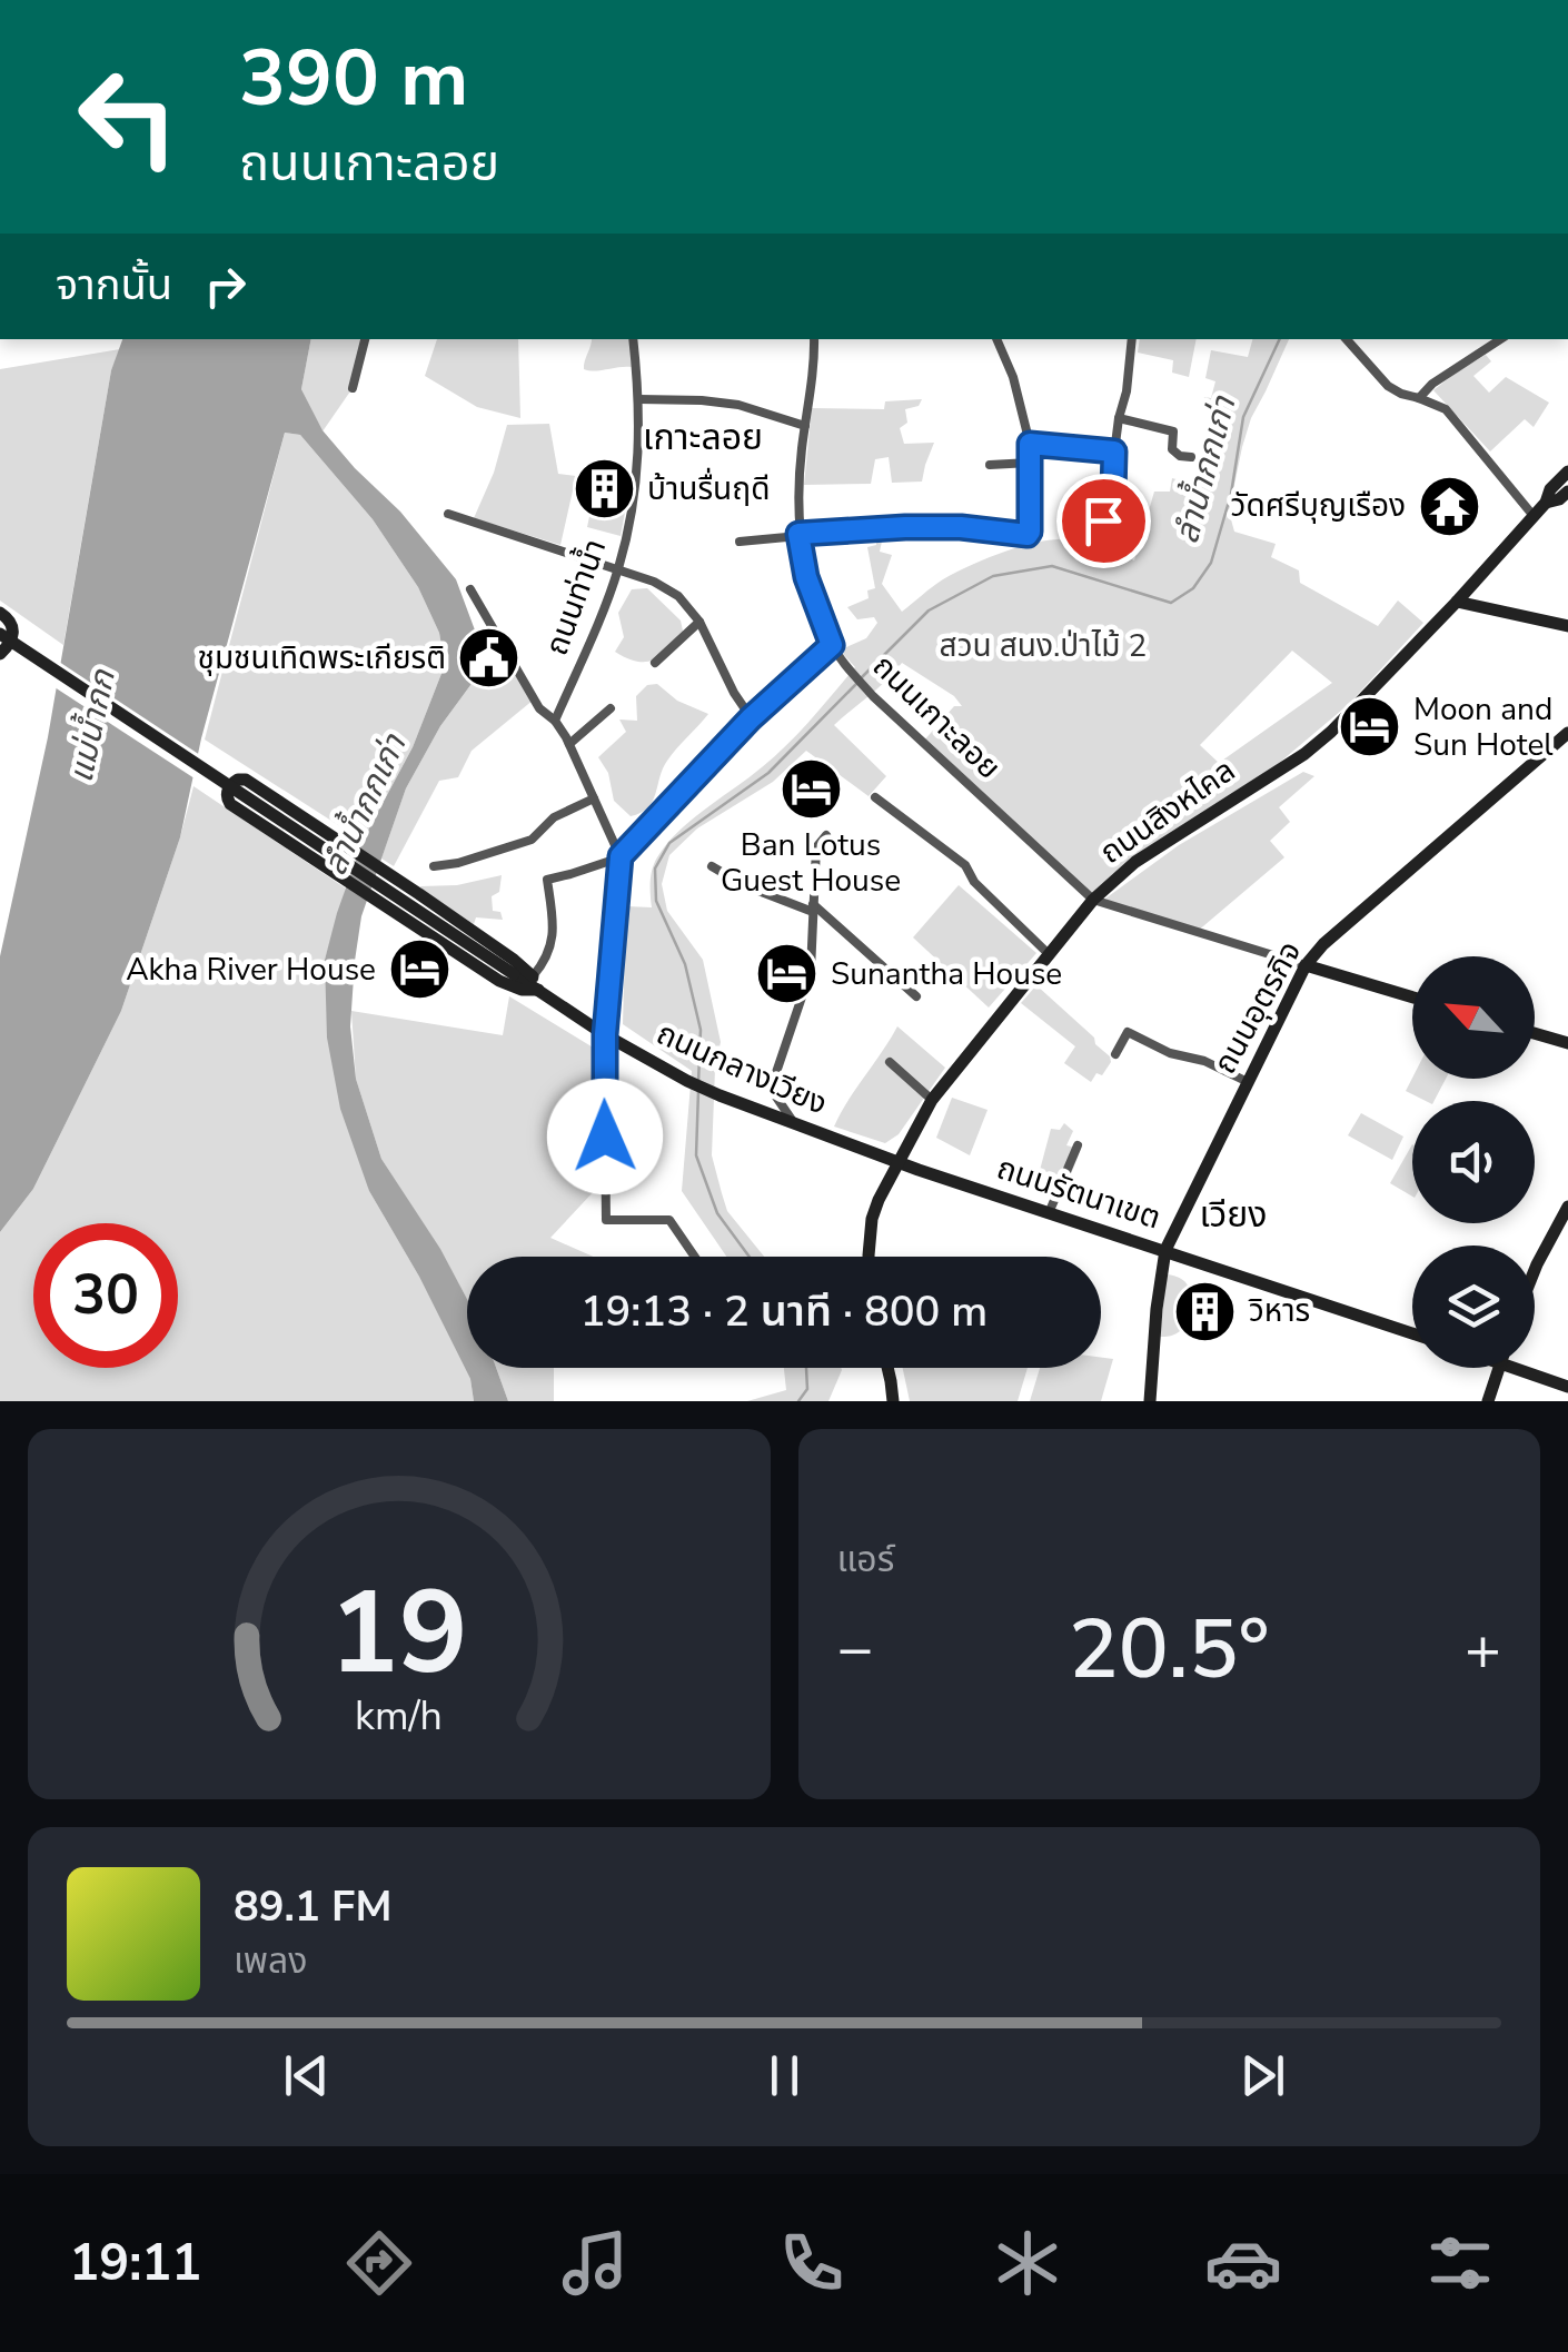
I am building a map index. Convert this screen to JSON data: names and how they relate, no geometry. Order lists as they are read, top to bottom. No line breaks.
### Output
{"streets":{"main road":["ถนนสิงหไคล","ถนนอุตรกิจ","ถนนกลางเวียง","ถนนรัตนาเขต"],"street":["ถนนท่าน้ำ","ถนนเกาะลอย"]},"crossings":[["ถนนเกาะลอย","ถนนสิงหไคล"],["ถนนสิงหไคล","ถนนกลางเวียง"],["ถนนสิงหไคล","ถนนรัตนาเขต"],["ถนนอุตรกิจ","ถนนรัตนาเขต"],["ถนนกลางเวียง","ถนนรัตนาเขต"]],"districts":["เกาะลอย","เวียง"],"water":["ลำน้ำกกเก่า","แม่น้ำกก"],"parks":["สวน สนง.ป่าไม้ 2"],"places":{"building":["บ้านรื่นฤดี","วิหาร"],"temple":["วัดศรีบุญเรือง"],"public building":["ชุมชนเทิดพระเกียรติ"],"hotel":["Moon and Sun Hotel","Ban Lotus Guest House","Akha River House","Sunantha House"]},"north":"top left","page":{"turn":["390 m","ถนนเกาะลอย"],"then":"จากนั้น","limit":"30","trip":"19:13 · 2 นาที · 800 m","tile":"แอร์","heat":["−","20.5°","+"],"song":["89.1 FM","เพลง"],"tabs":"19:11","gauge":["19","km/h"]}}
